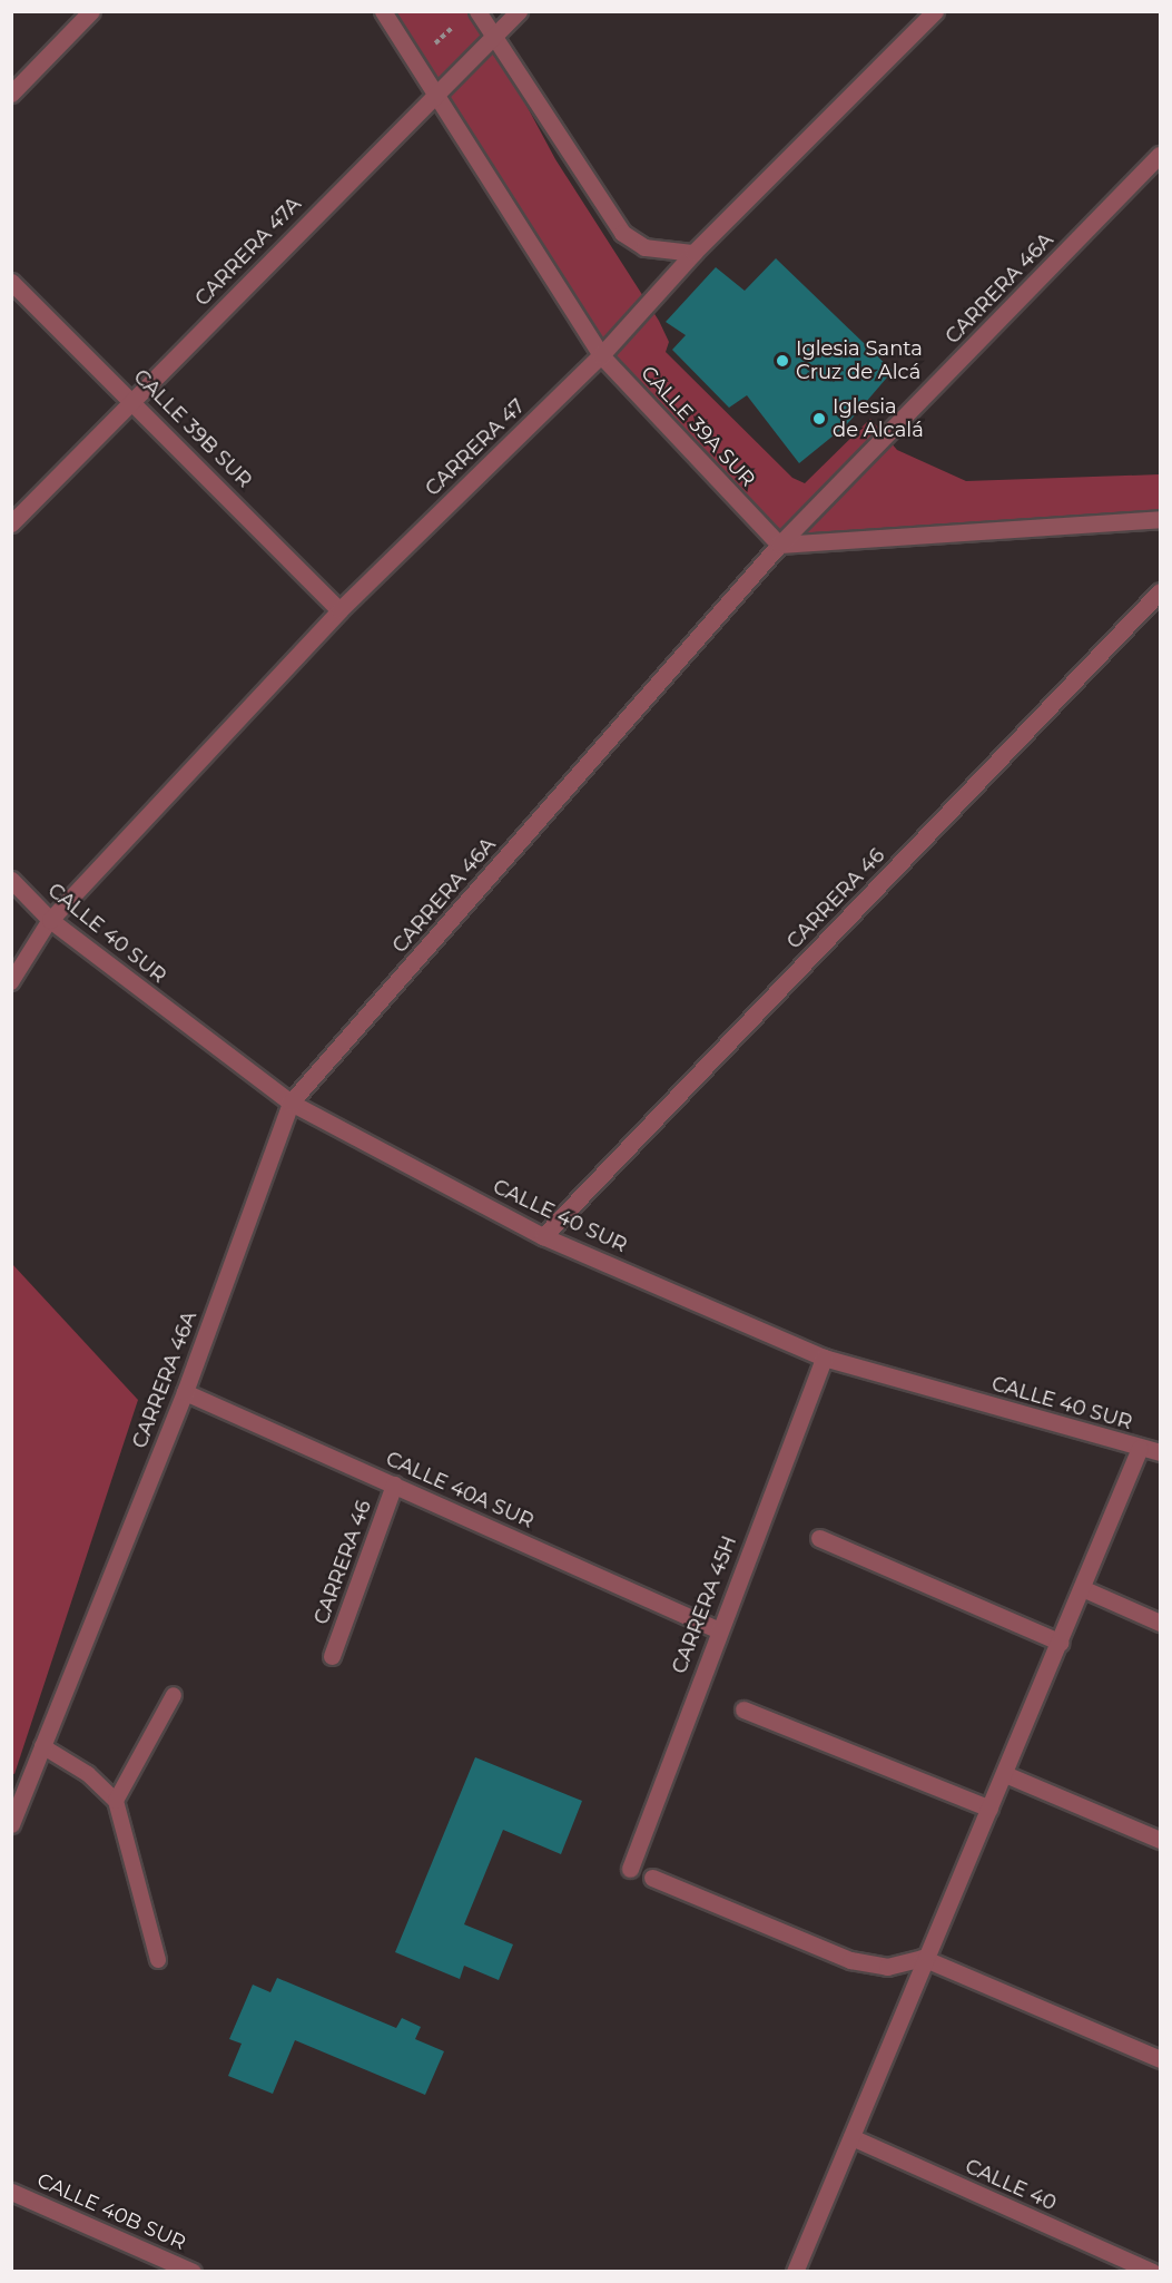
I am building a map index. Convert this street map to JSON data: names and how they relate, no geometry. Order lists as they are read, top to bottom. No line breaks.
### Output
{"streets":{"street":["CARRERA 47A","CARRERA 46A","CALLE 39A SUR","CALLE 39B SUR","CARRERA 47","CARRERA 46","CALLE 40 SUR","CALLE 40A SUR","CARRERA 45H","CALLE 40","CALLE 40B SUR"]},"crossings":[["CARRERA 47A","CALLE 39A SUR"],["CARRERA 47A","CALLE 39B SUR"],["CARRERA 46A","CALLE 39A SUR"],["CARRERA 46A","CALLE 40 SUR"],["CARRERA 46A","CALLE 40A SUR"],["CALLE 39A SUR","CARRERA 47"],["CALLE 39B SUR","CARRERA 47"],["CARRERA 47","CALLE 40 SUR"],["CARRERA 46","CALLE 40 SUR"],["CARRERA 46","CALLE 40A SUR"],["CALLE 40 SUR","CARRERA 45H"],["CALLE 40A SUR","CARRERA 45H"]],"places":["Iglesia Santa Cruz de Alcá","Iglesia de Alcalá"]}
